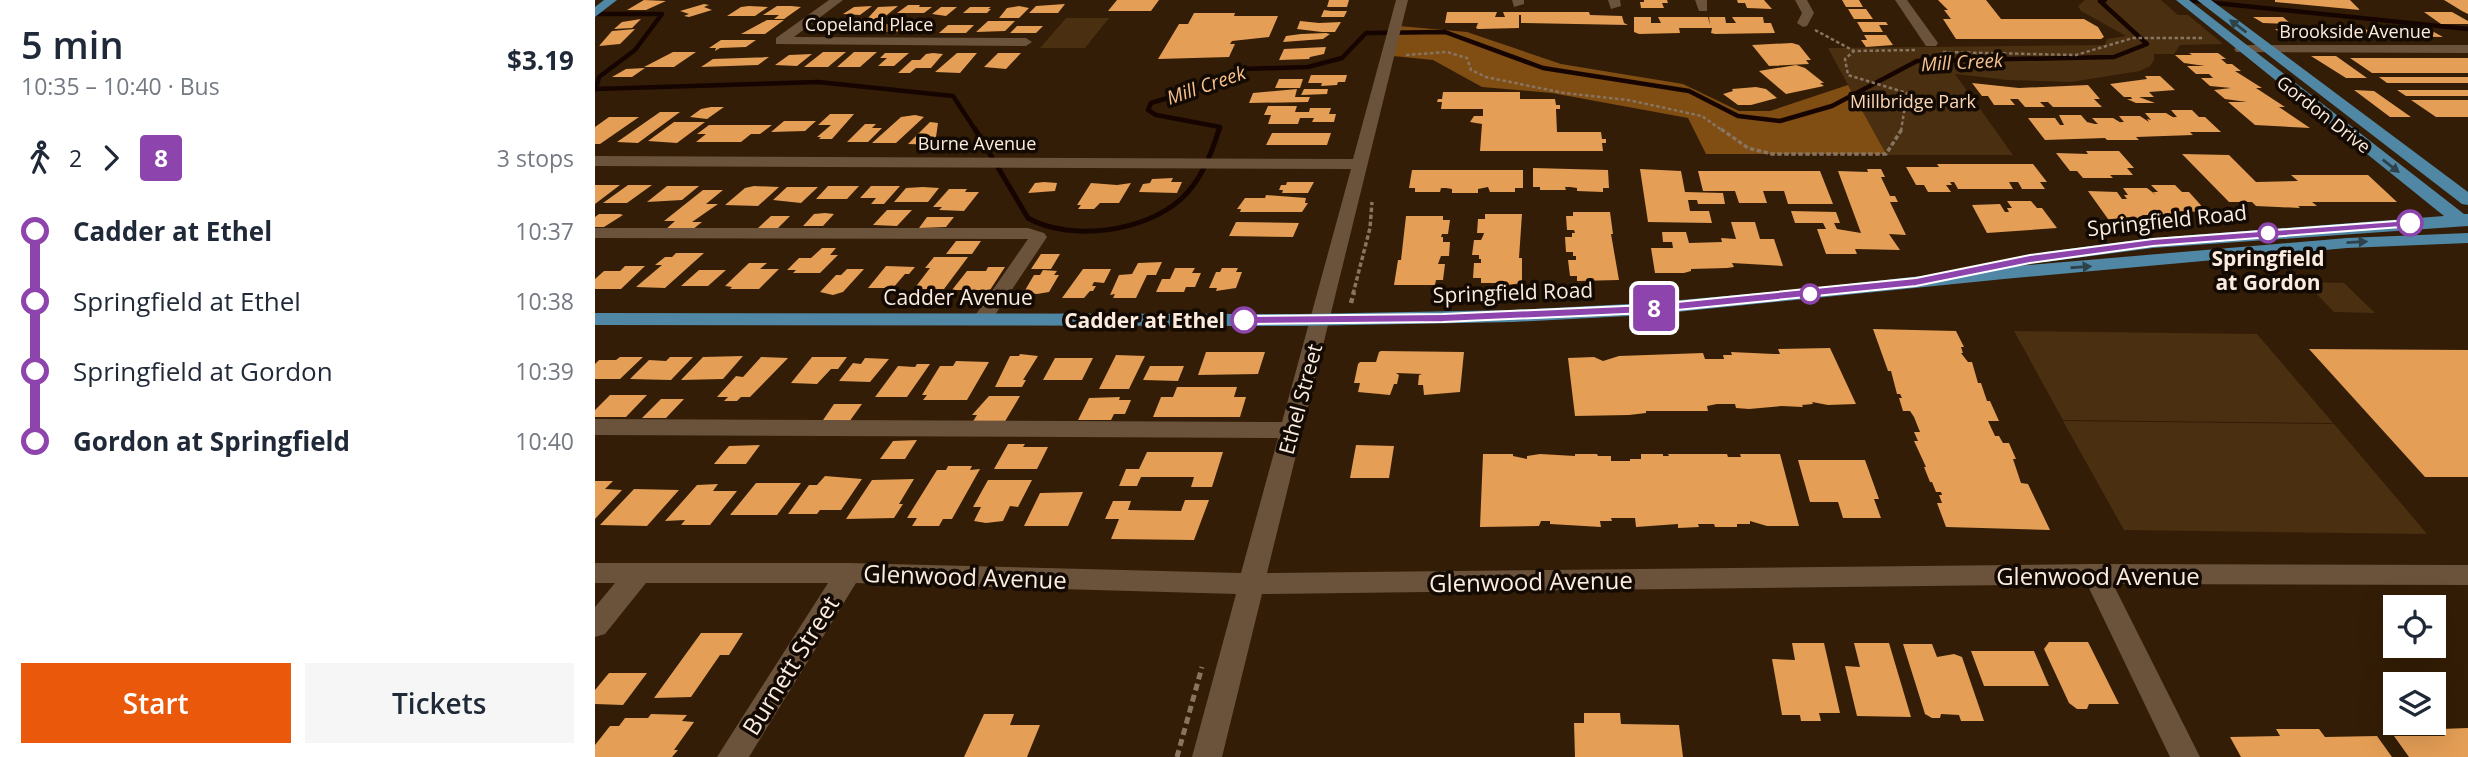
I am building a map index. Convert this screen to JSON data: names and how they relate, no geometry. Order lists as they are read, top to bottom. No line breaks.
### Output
{"streets":{"main road":["Gordon Drive","Springfield Road","Cadder Avenue"],"street":["Copeland Place","Brookside Avenue","Burne Avenue","Ethel Street","Glenwood Avenue","Burnett Street"]},"crossings":[["Brookside Avenue","Gordon Drive"],["Gordon Drive","Springfield Road"],["Burne Avenue","Ethel Street"],["Springfield Road","Cadder Avenue"],["Springfield Road","Ethel Street"],["Cadder Avenue","Ethel Street"],["Ethel Street","Glenwood Avenue"],["Glenwood Avenue","Burnett Street"]],"water":["Mill Creek"],"parks":["Millbridge Park"],"places":["Springfield at Gordon","Cadder at Ethel"],"lines":["bus line 8"],"page":{"heading":["5 min","10:35 – 10:40 · Bus","$3.19"],"on_map":"8","legs":["2","8","3 stops"],"list":[{"name":"Cadder at Ethel","value":"10:37"},{"name":"Springfield at Ethel","value":"10:38"},{"name":"Springfield at Gordon","value":"10:39"},{"name":"Gordon at Springfield","value":"10:40"}],"buttons":["Start","Tickets"]}}
